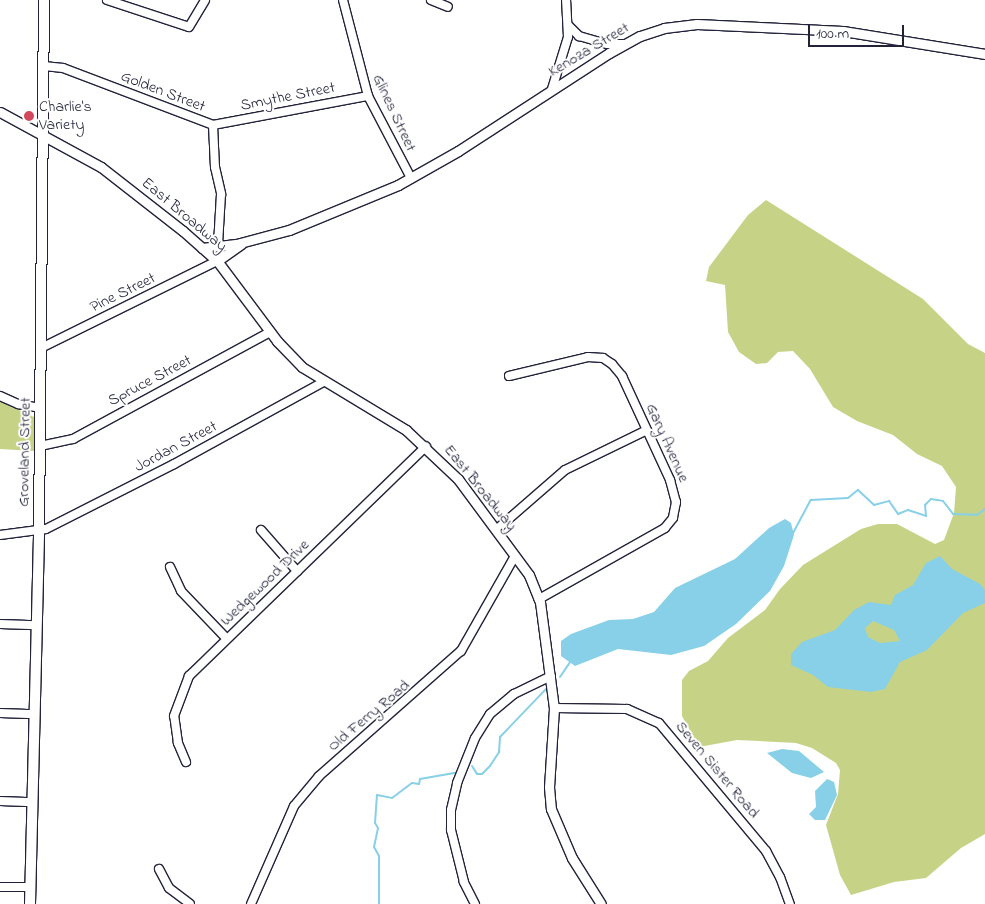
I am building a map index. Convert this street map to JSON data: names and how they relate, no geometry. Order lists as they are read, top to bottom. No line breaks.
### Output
{"streets":{"main road":["Groveland Street"],"street":["Kenoza Street","Golden Street","Smythe Street","Glines Street","East Broadway","Pine Street","Spruce Street","Gary Avenue","Jordan Street","Wedgewood Drive","Old Ferry Road","Seven Sister Road"]},"crossings":[["Kenoza Street","Golden Street"],["Kenoza Street","Glines Street"],["Kenoza Street","East Broadway"],["Kenoza Street","Pine Street"],["Golden Street","Smythe Street"],["Golden Street","Groveland Street"],["Smythe Street","Glines Street"],["East Broadway","Pine Street"],["East Broadway","Spruce Street"],["East Broadway","Gary Avenue"],["East Broadway","Jordan Street"],["East Broadway","Groveland Street"],["East Broadway","Wedgewood Drive"],["East Broadway","Old Ferry Road"],["East Broadway","Seven Sister Road"],["Pine Street","Groveland Street"],["Spruce Street","Groveland Street"],["Jordan Street","Groveland Street"]],"places":["Charlie's Variety"],"scale_bar":"100 m"}
